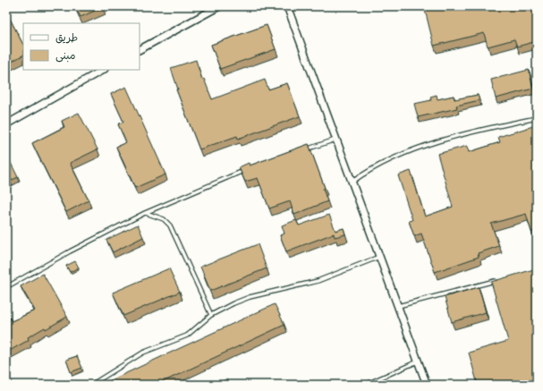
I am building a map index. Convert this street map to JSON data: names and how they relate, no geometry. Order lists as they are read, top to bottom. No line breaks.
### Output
{"legend":["طريق","مبنى"]}
